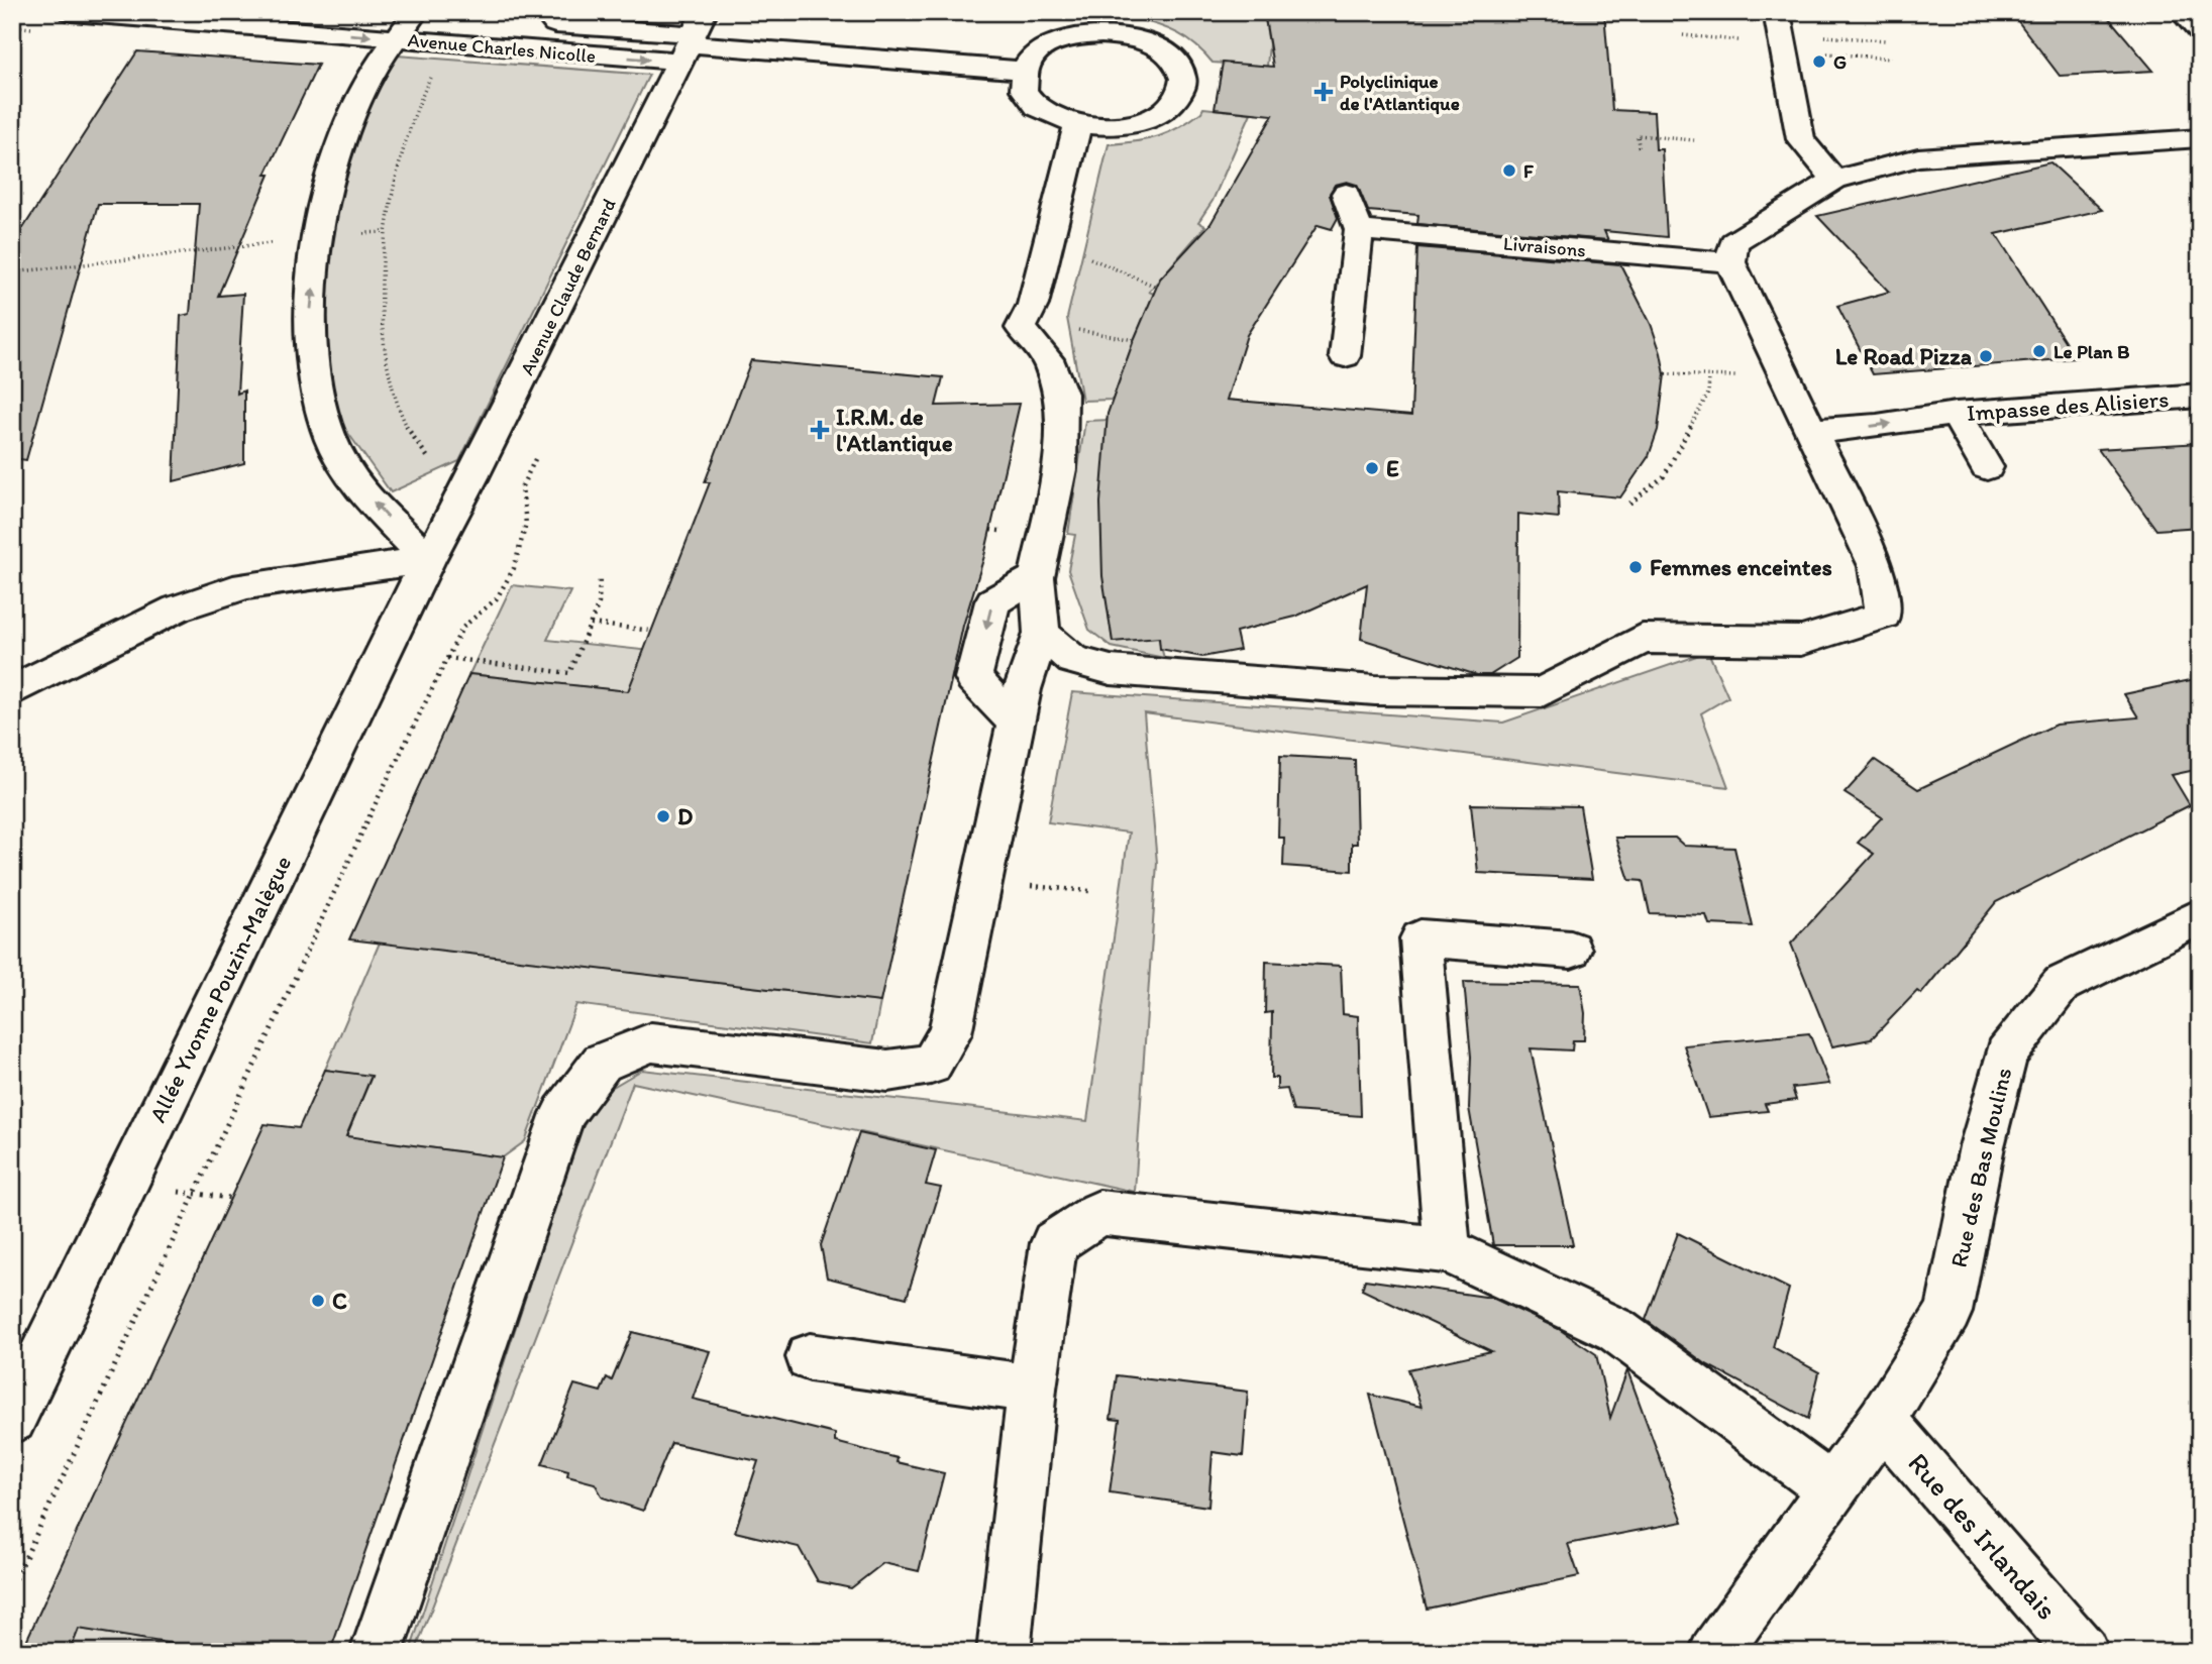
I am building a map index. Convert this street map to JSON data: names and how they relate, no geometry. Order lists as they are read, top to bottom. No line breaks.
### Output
{"streets":{"street":["Avenue Charles Nicolle","Livraisons","Avenue Claude Bernard","Impasse des Alisiers","Allée Yvonne Pouzin-Malègue","Rue des Bas Moulins","Rue des Irlandais"]},"crossings":[["Avenue Charles Nicolle","Avenue Claude Bernard"],["Avenue Claude Bernard","Allée Yvonne Pouzin-Malègue"],["Rue des Bas Moulins","Rue des Irlandais"]],"one_way":["Avenue Charles Nicolle"],"places":{"other":["G","F","Le Plan B","Le Road Pizza","E","Femmes enceintes","D","C"],"health":["Polyclinique de l'Atlantique","I.R.M. de l'Atlantique"]}}
